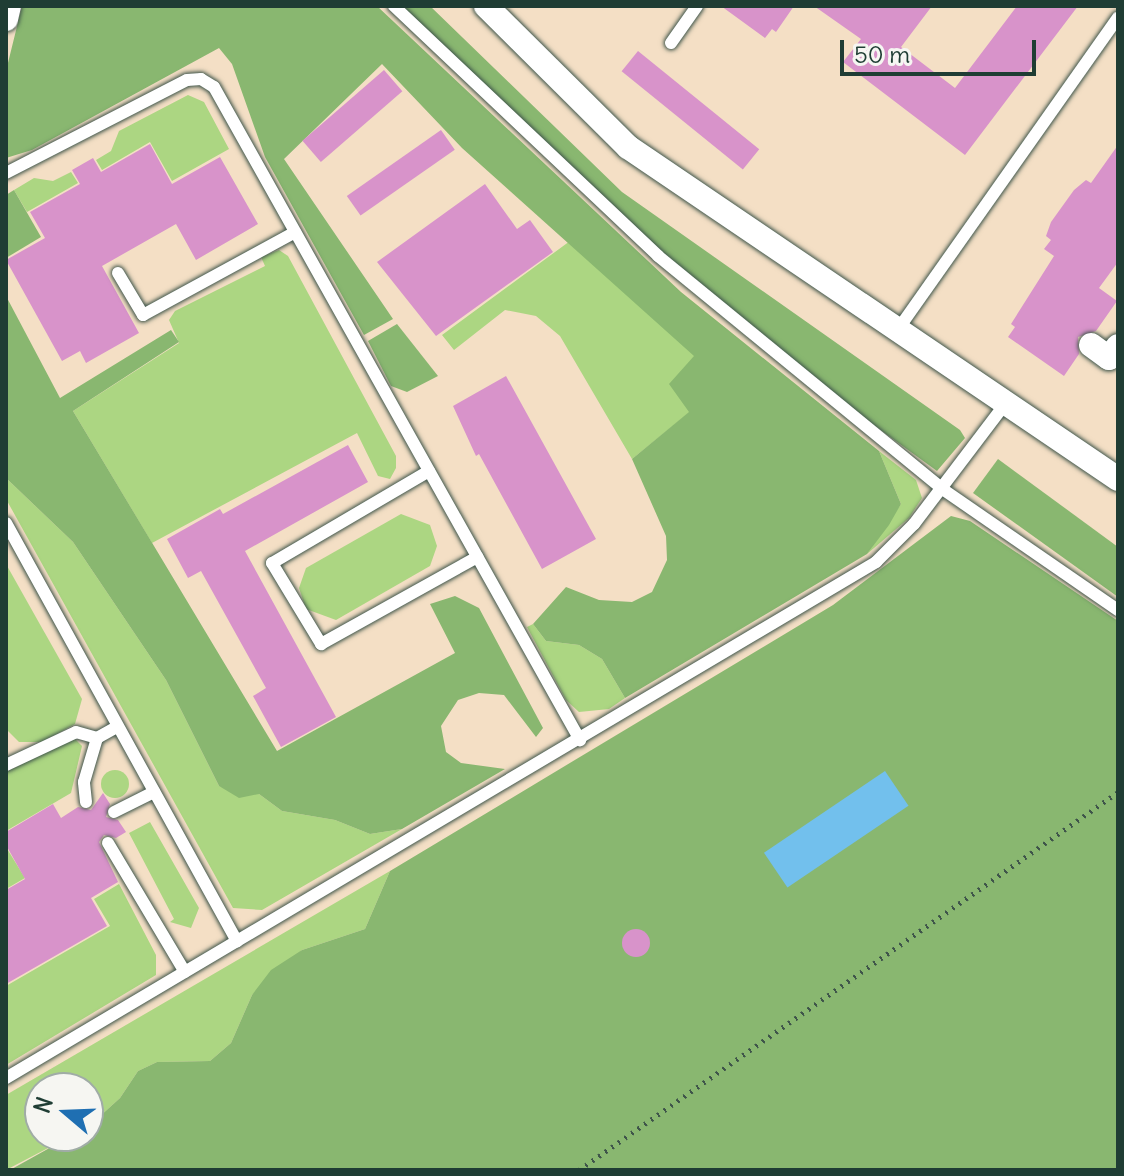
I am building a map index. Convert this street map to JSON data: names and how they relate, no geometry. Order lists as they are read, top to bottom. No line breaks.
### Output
{"scale_bar":"50 m","north":"left"}
